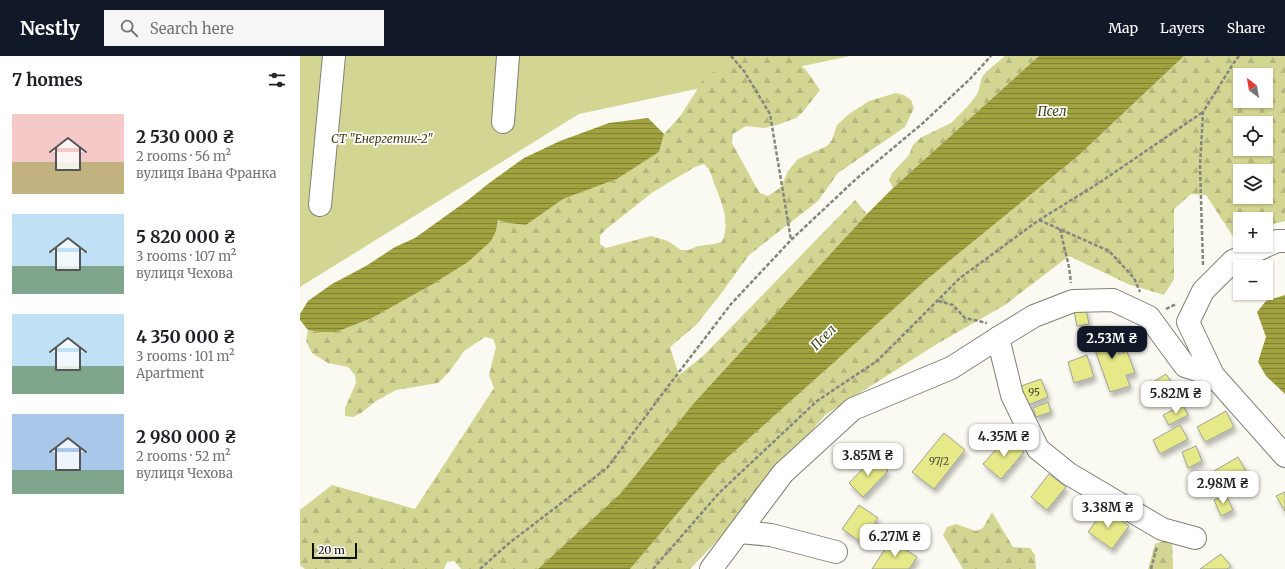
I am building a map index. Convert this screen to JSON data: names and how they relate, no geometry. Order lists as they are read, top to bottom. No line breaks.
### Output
{"water":["Псел"],"parks":["СТ \"Енергетик-2\""],"house_numbers":["95","97/2"],"scale_bar":"20 m","north":"top left","page":{"header":"Nestly","search":"Search here","nav":["Map","Layers","Share"],"heading":"7 homes","map_buttons":["+","−"],"list":[{"name":"2 530 000 ₴","note":"2 rooms · 56 m² · вулиця Івана Франка"},{"name":"5 820 000 ₴","note":"3 rooms · 107 m² · вулиця Чехова"},{"name":"4 350 000 ₴","note":"3 rooms · 101 m² · Apartment"},{"name":"2 980 000 ₴","note":"2 rooms · 52 m² · вулиця Чехова"}],"price":["2.53M ₴","5.82M ₴","4.35M ₴","3.85M ₴","2.98M ₴","3.38M ₴","6.27M ₴"],"scale":"20 m"}}
